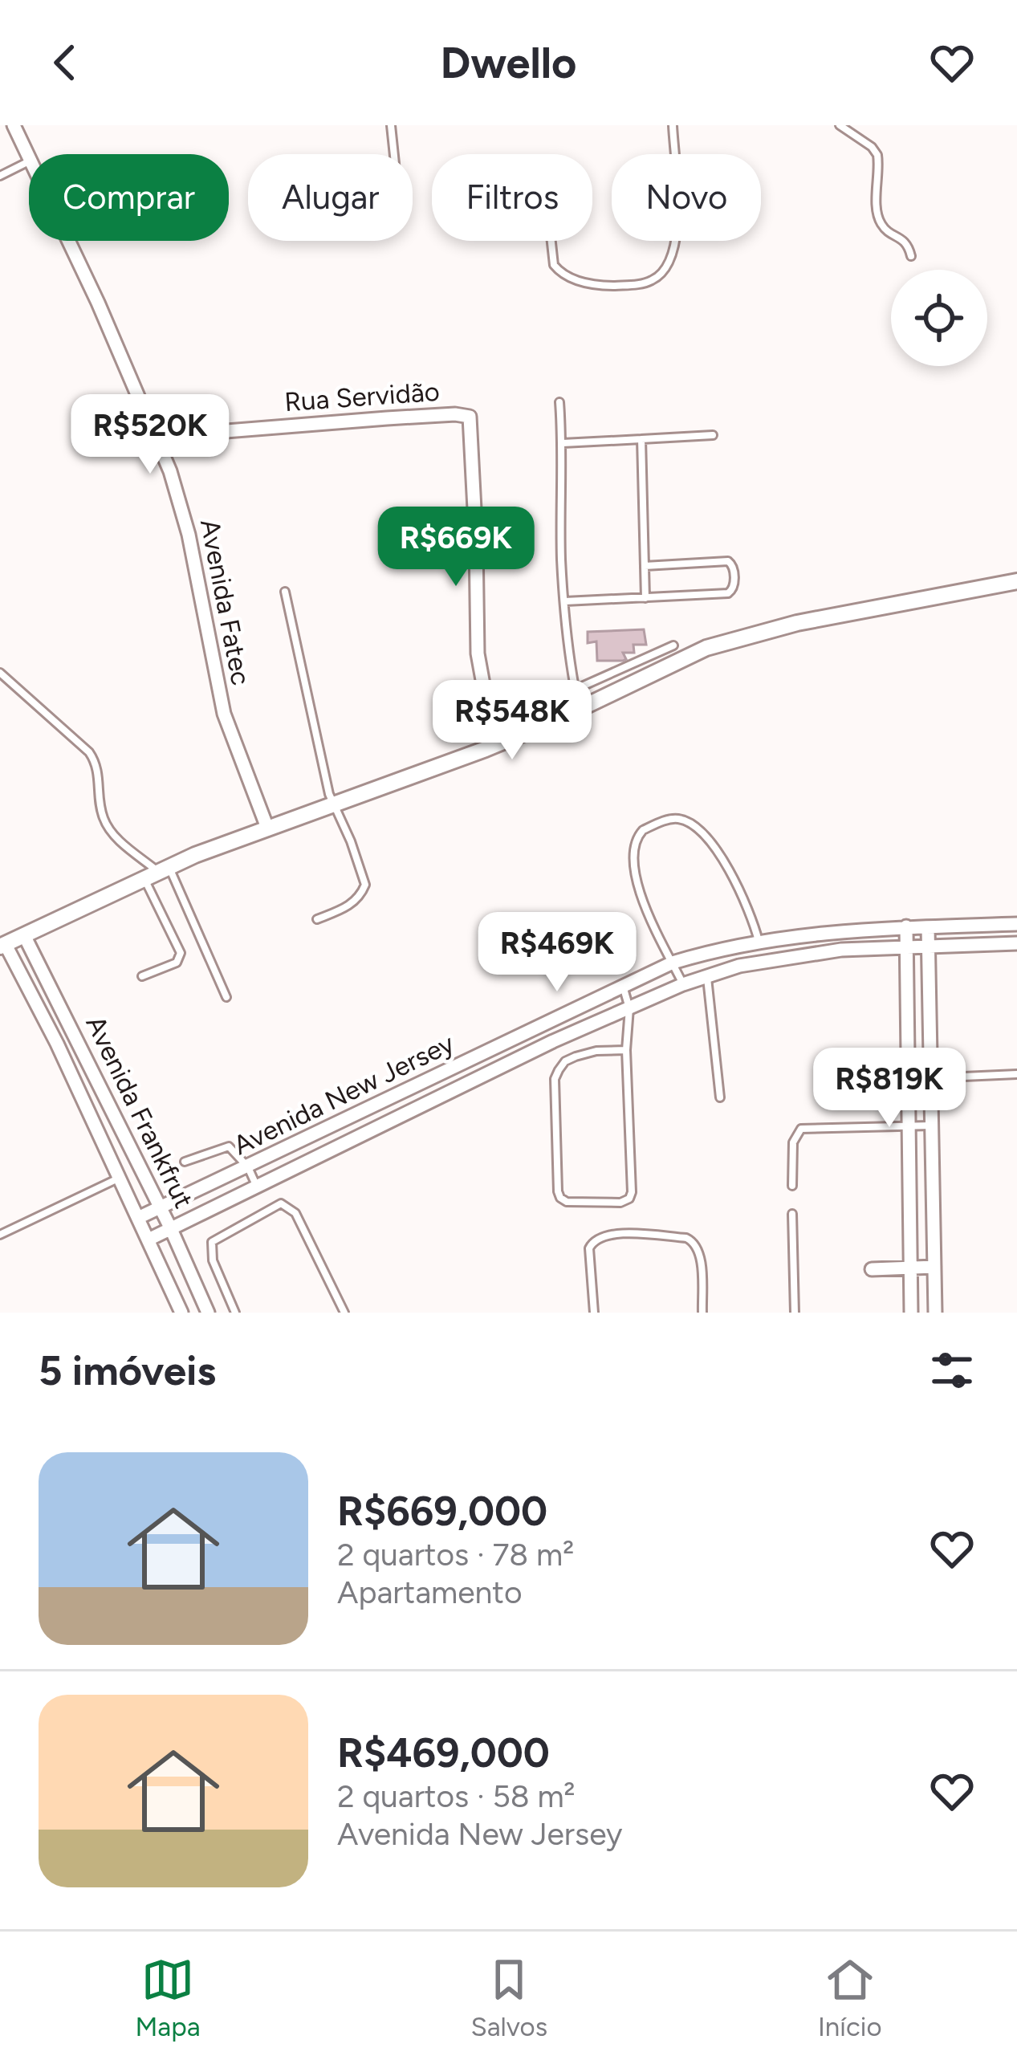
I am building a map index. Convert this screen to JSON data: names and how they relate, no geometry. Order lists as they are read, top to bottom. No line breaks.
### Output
{"streets":{"street":["Rua Servidão","Avenida Fatec","Avenida New Jersey","Avenida Frankfrut"]},"crossings":[["Rua Servidão","Avenida Fatec"],["Avenida New Jersey","Avenida Frankfrut"]],"page":{"header":"Dwello","chip":["Comprar","Alugar","Filtros","Novo"],"price":["R$520K","R$669K","R$548K","R$469K","R$819K"],"heading":"5 imóveis","list":[{"name":"R$669,000","note":"2 quartos · 78 m² · Apartamento"},{"name":"R$469,000","note":"2 quartos · 58 m² · Avenida New Jersey"}],"tabs":["Mapa","Salvos","Início"]}}
